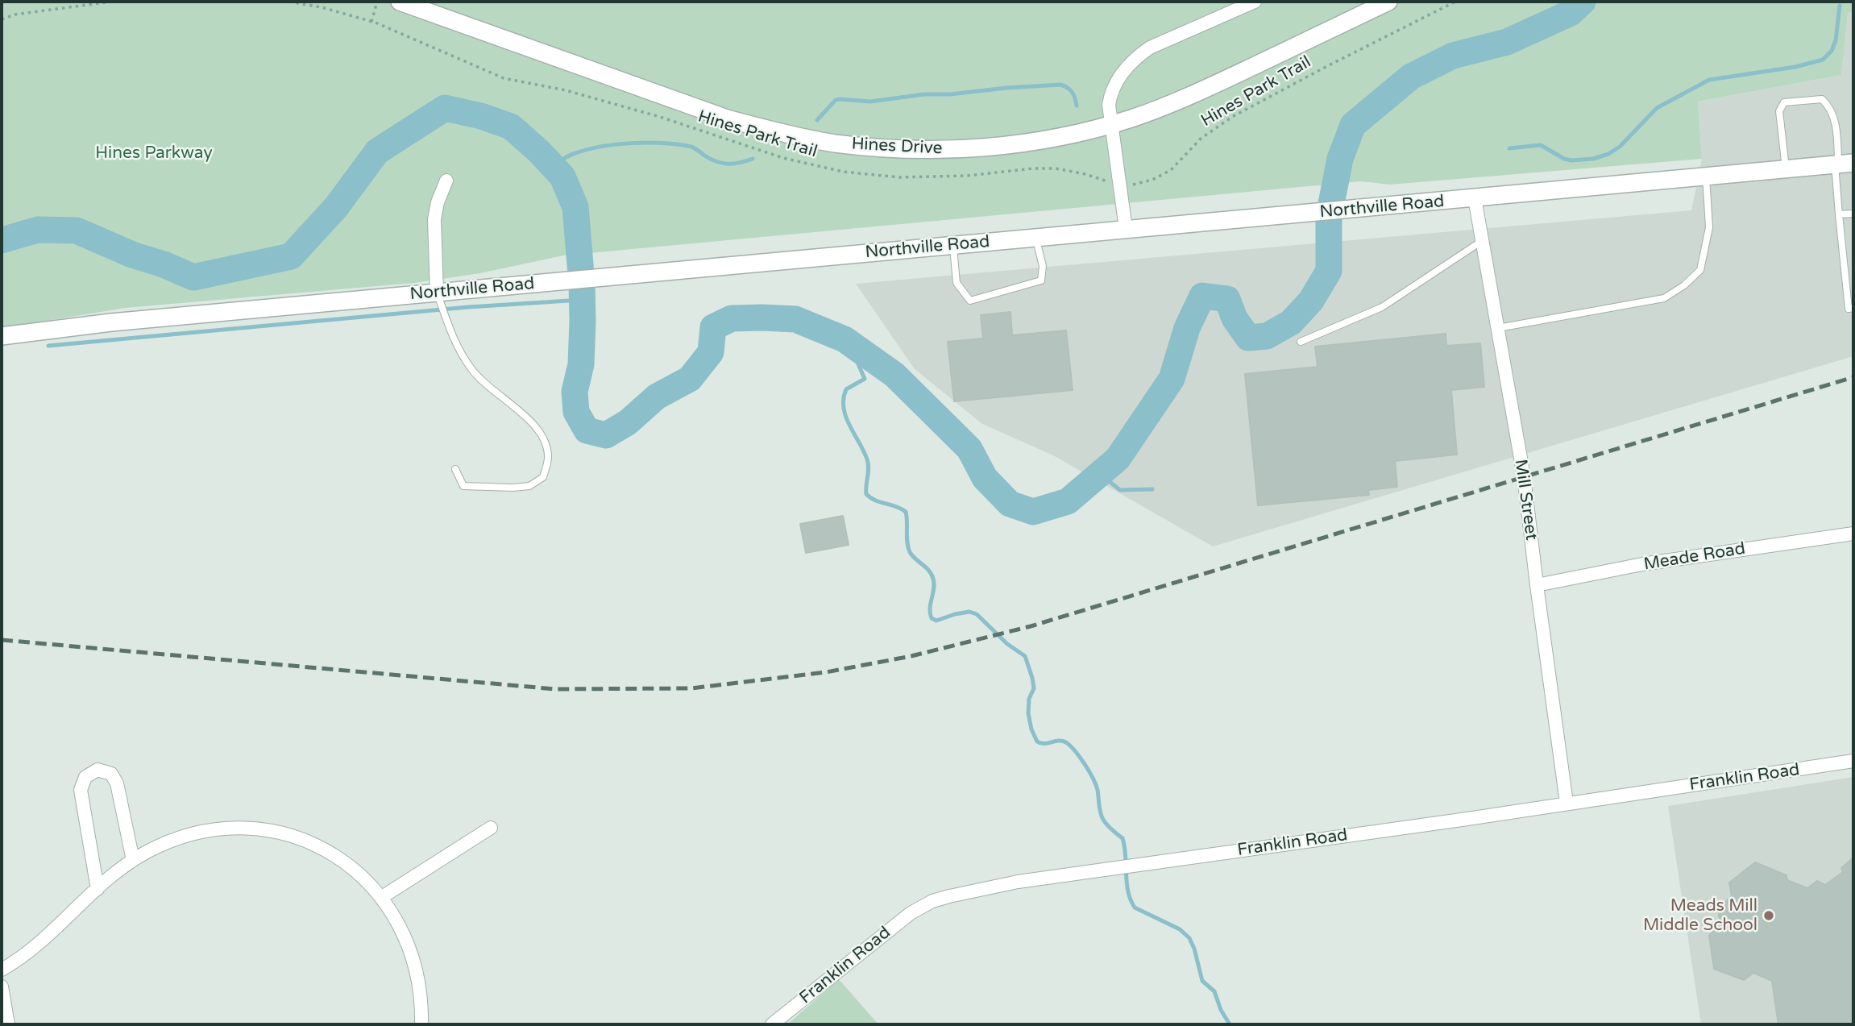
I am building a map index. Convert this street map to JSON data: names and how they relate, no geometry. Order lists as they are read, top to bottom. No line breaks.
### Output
{"streets":{"street":["Hines Drive","Northville Road","Mill Street","Meade Road","Franklin Road"],"path":["Hines Park Trail"]},"crossings":[["Northville Road","Mill Street"],["Mill Street","Meade Road"],["Mill Street","Franklin Road"]],"parks":["Hines Parkway"],"places":["Meads Mill Middle School"]}
